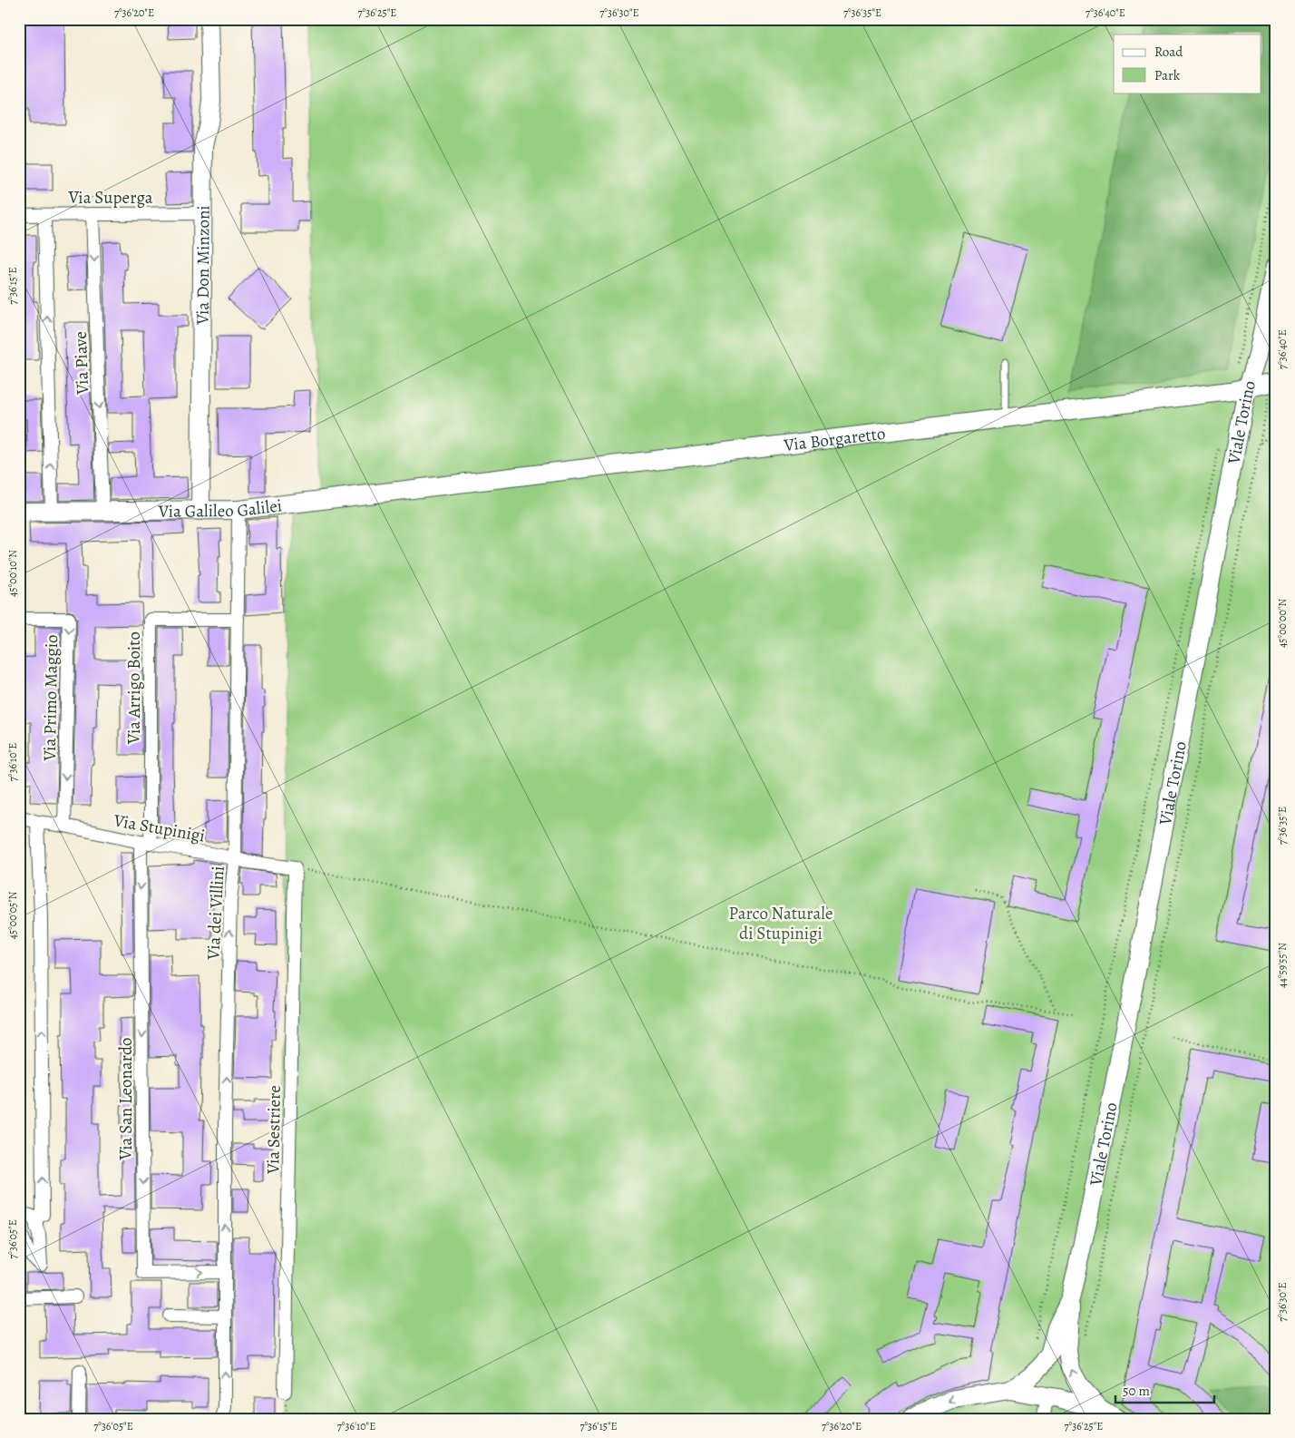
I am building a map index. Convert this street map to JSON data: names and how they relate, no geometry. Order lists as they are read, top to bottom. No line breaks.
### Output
{"streets":{"street":["Via Superga","Via Don Minzoni","Via Piave","Viale Torino","Via Borgaretto","Via Galileo Galilei","Via Arrigo Boito","Via Primo Maggio","Via Stupinigi","Via dei Villini","Via San Leonardo","Via Sestriere"]},"crossings":[["Via Superga","Via Don Minzoni"],["Via Superga","Via Piave"],["Via Don Minzoni","Via Galileo Galilei"],["Via Piave","Via Galileo Galilei"],["Viale Torino","Via Borgaretto"],["Via Borgaretto","Via Galileo Galilei"],["Via Galileo Galilei","Via dei Villini"],["Via Arrigo Boito","Via Stupinigi"],["Via Arrigo Boito","Via dei Villini"],["Via Arrigo Boito","Via San Leonardo"],["Via Primo Maggio","Via Stupinigi"],["Via Stupinigi","Via dei Villini"],["Via Stupinigi","Via San Leonardo"],["Via Stupinigi","Via Sestriere"],["Via dei Villini","Via San Leonardo"]],"one_way":["Via Primo Maggio","Via dei Villini"],"parks":["Parco Naturale di Stupinigi"],"legend":["Road","Park"],"scale_bar":"50 m","coordinates":["7°36'20\"E","7°36'25\"E","7°36'30\"E","7°36'35\"E","7°36'40\"E","7°36'15\"E","45°00'10\"N","45°00'00\"N","7°36'10\"E","45°00'05\"N","44°59'55\"N","7°36'05\"E"]}
